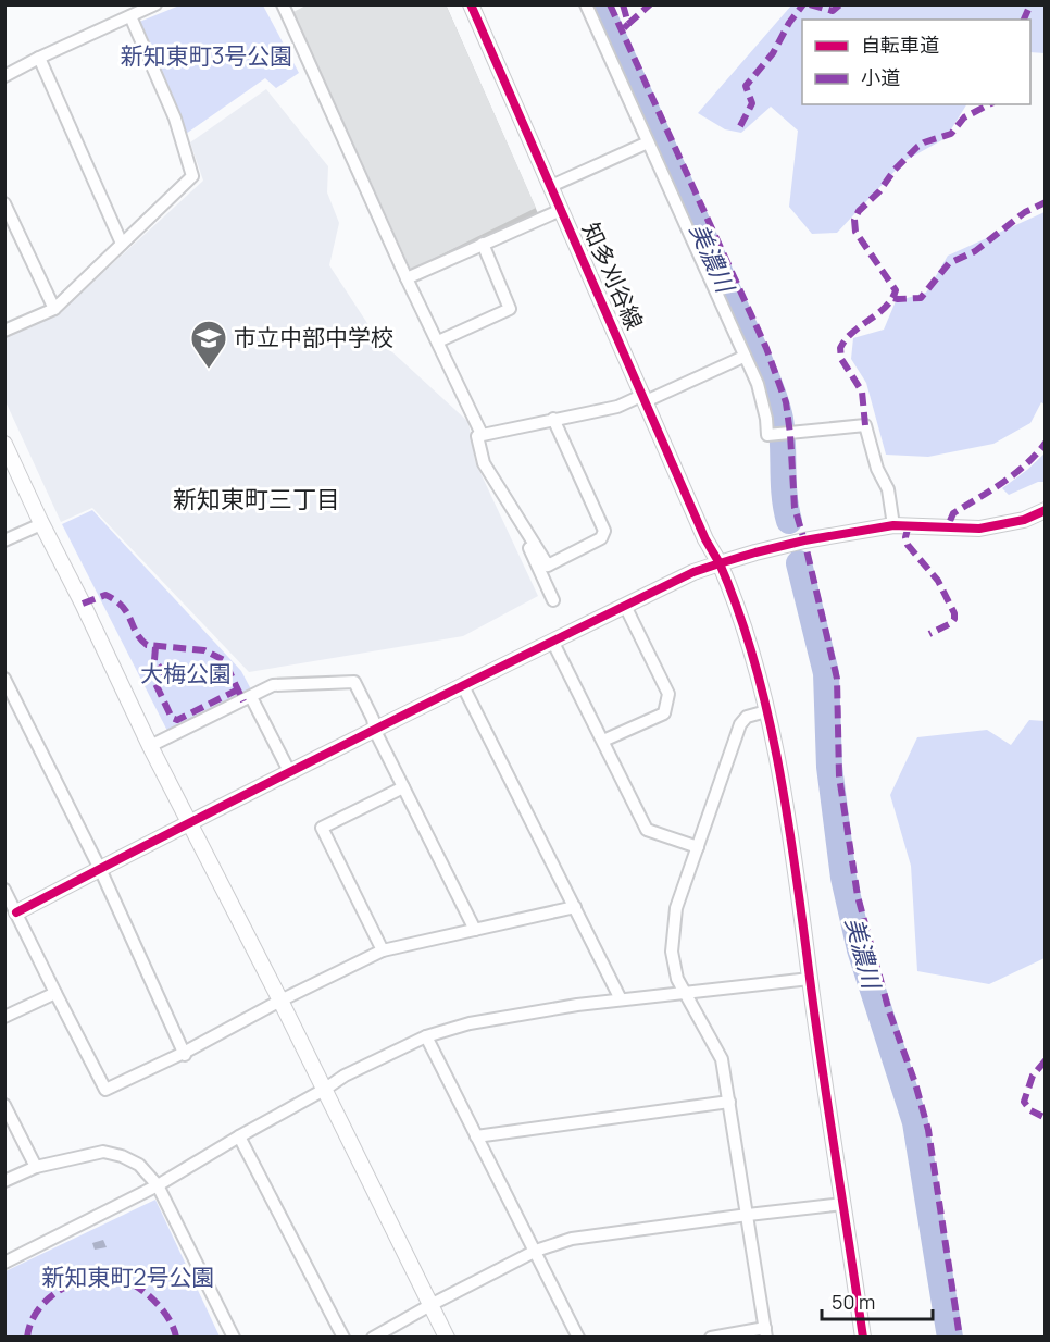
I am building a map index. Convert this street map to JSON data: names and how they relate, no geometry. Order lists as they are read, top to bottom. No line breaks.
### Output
{"streets":{"street":["知多刈谷線"]},"districts":["新知東町三丁目"],"water":["美濃川"],"parks":["新知東町3号公園","大梅公園","新知東町2号公園"],"places":{"school or university":["市立中部中学校"]},"legend":["自転車道","小道"],"scale_bar":"50 m"}
